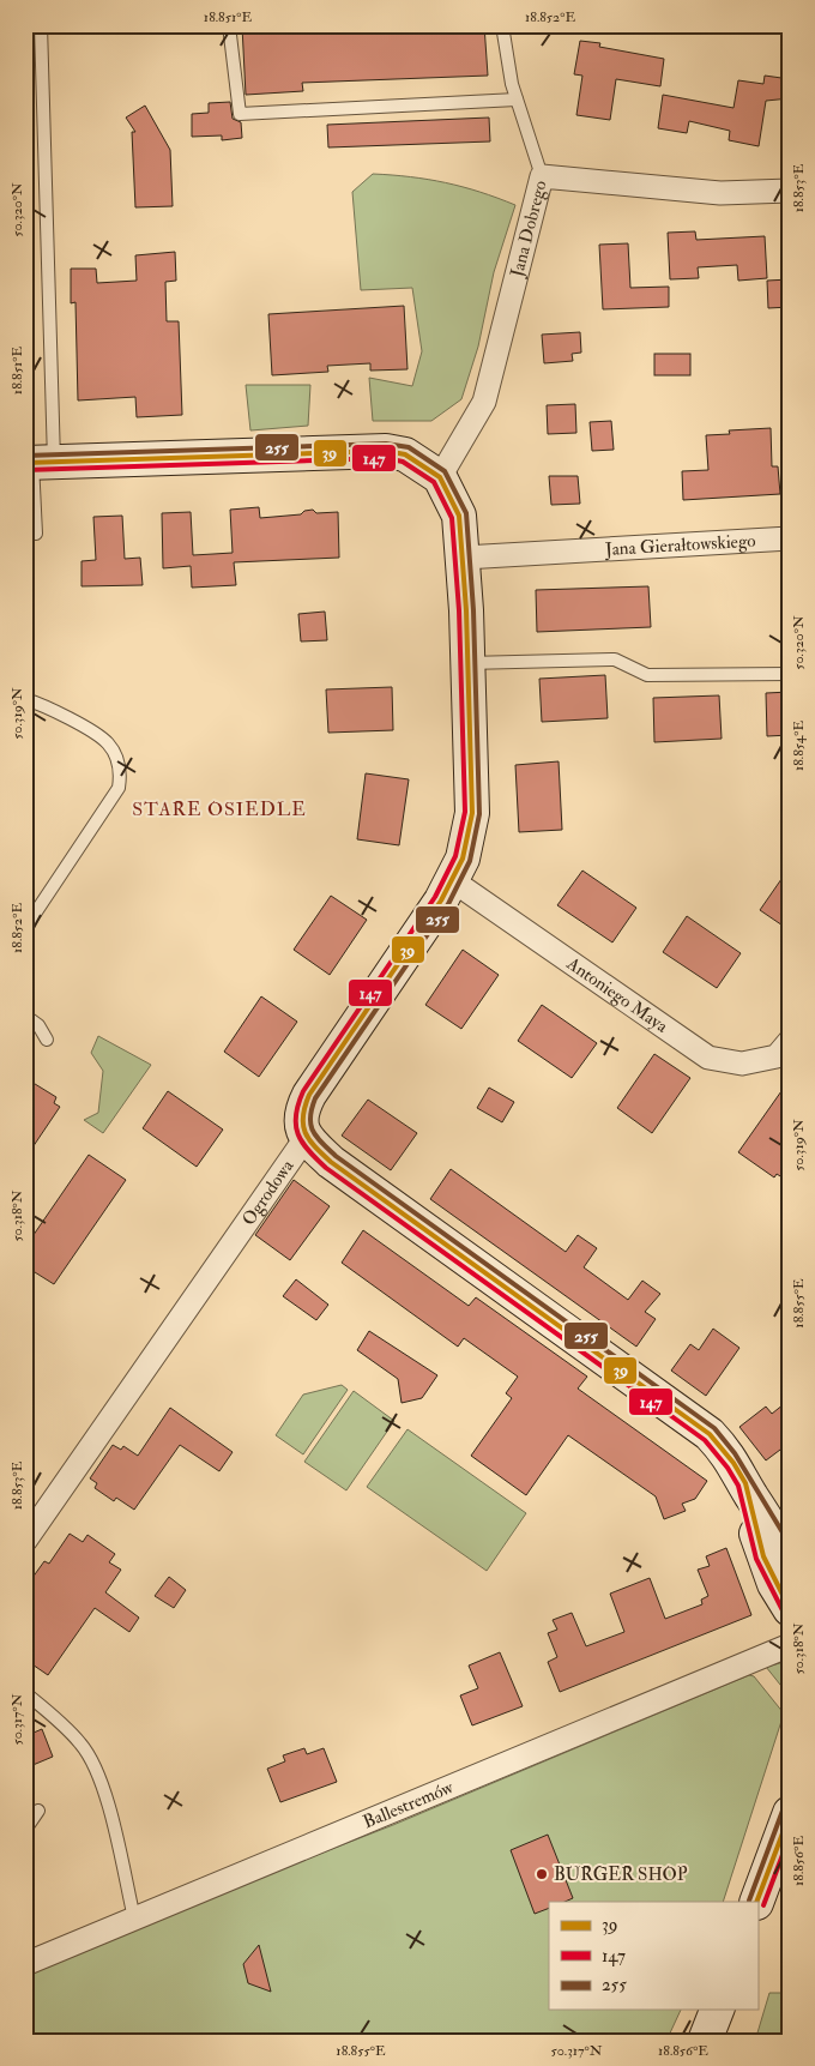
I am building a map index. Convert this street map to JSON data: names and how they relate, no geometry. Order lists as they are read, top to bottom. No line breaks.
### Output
{"streets":{"street":["Jana Dobrego","Jana Gierałtowskiego","Antoniego Maya","Ogrodowa","Ballestremów"]},"districts":["STARE OSIEDLE"],"places":["BURGER SHOP"],"lines":["transit line 255","transit line 39","transit line 147"],"legend":["39","147","255"],"coordinates":["18.851°E","18.852°E","18.853°E","50.320°N","50.319°N","18.854°E","50.318°N","18.855°E","50.317°N","18.856°E"]}
